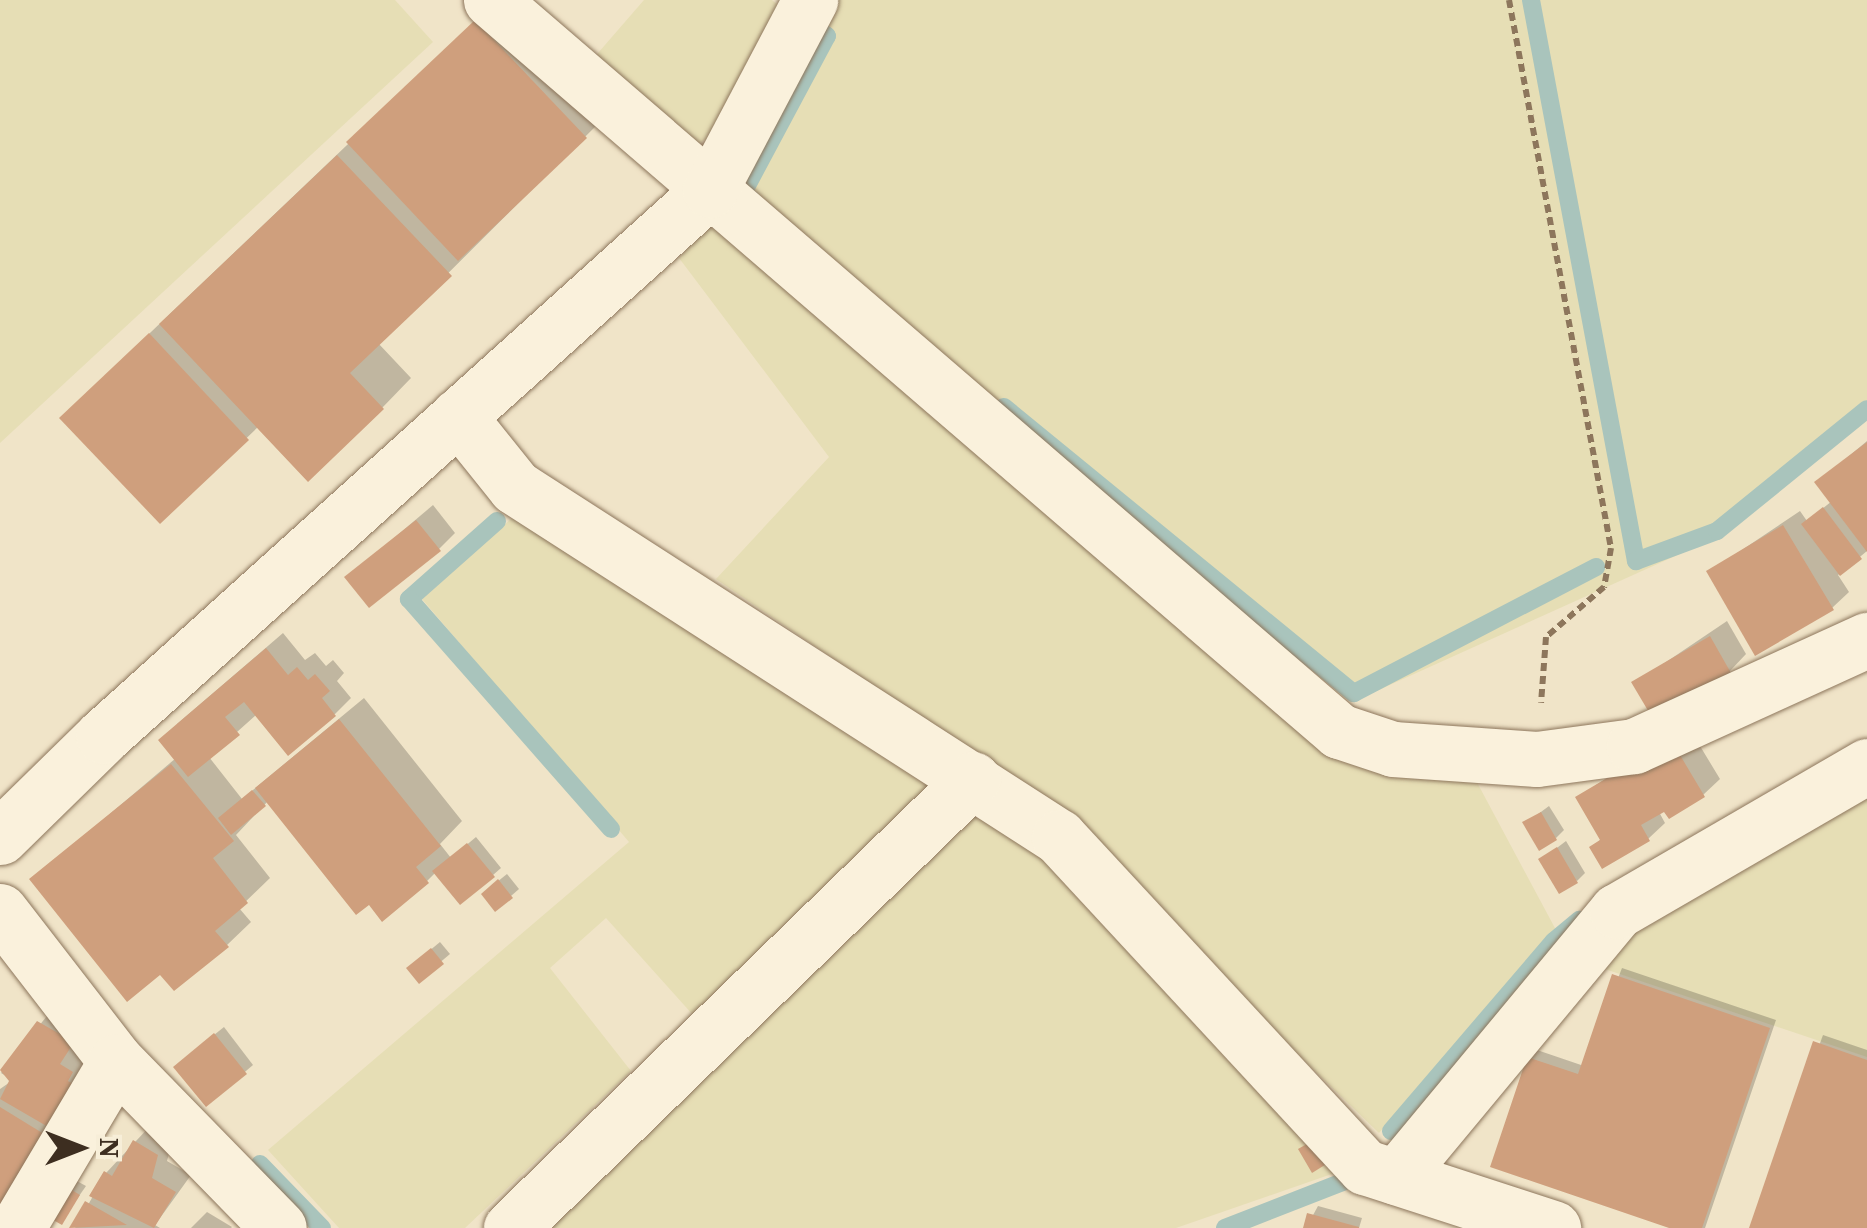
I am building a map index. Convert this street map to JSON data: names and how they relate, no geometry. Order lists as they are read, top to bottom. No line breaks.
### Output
{"north":"right"}
